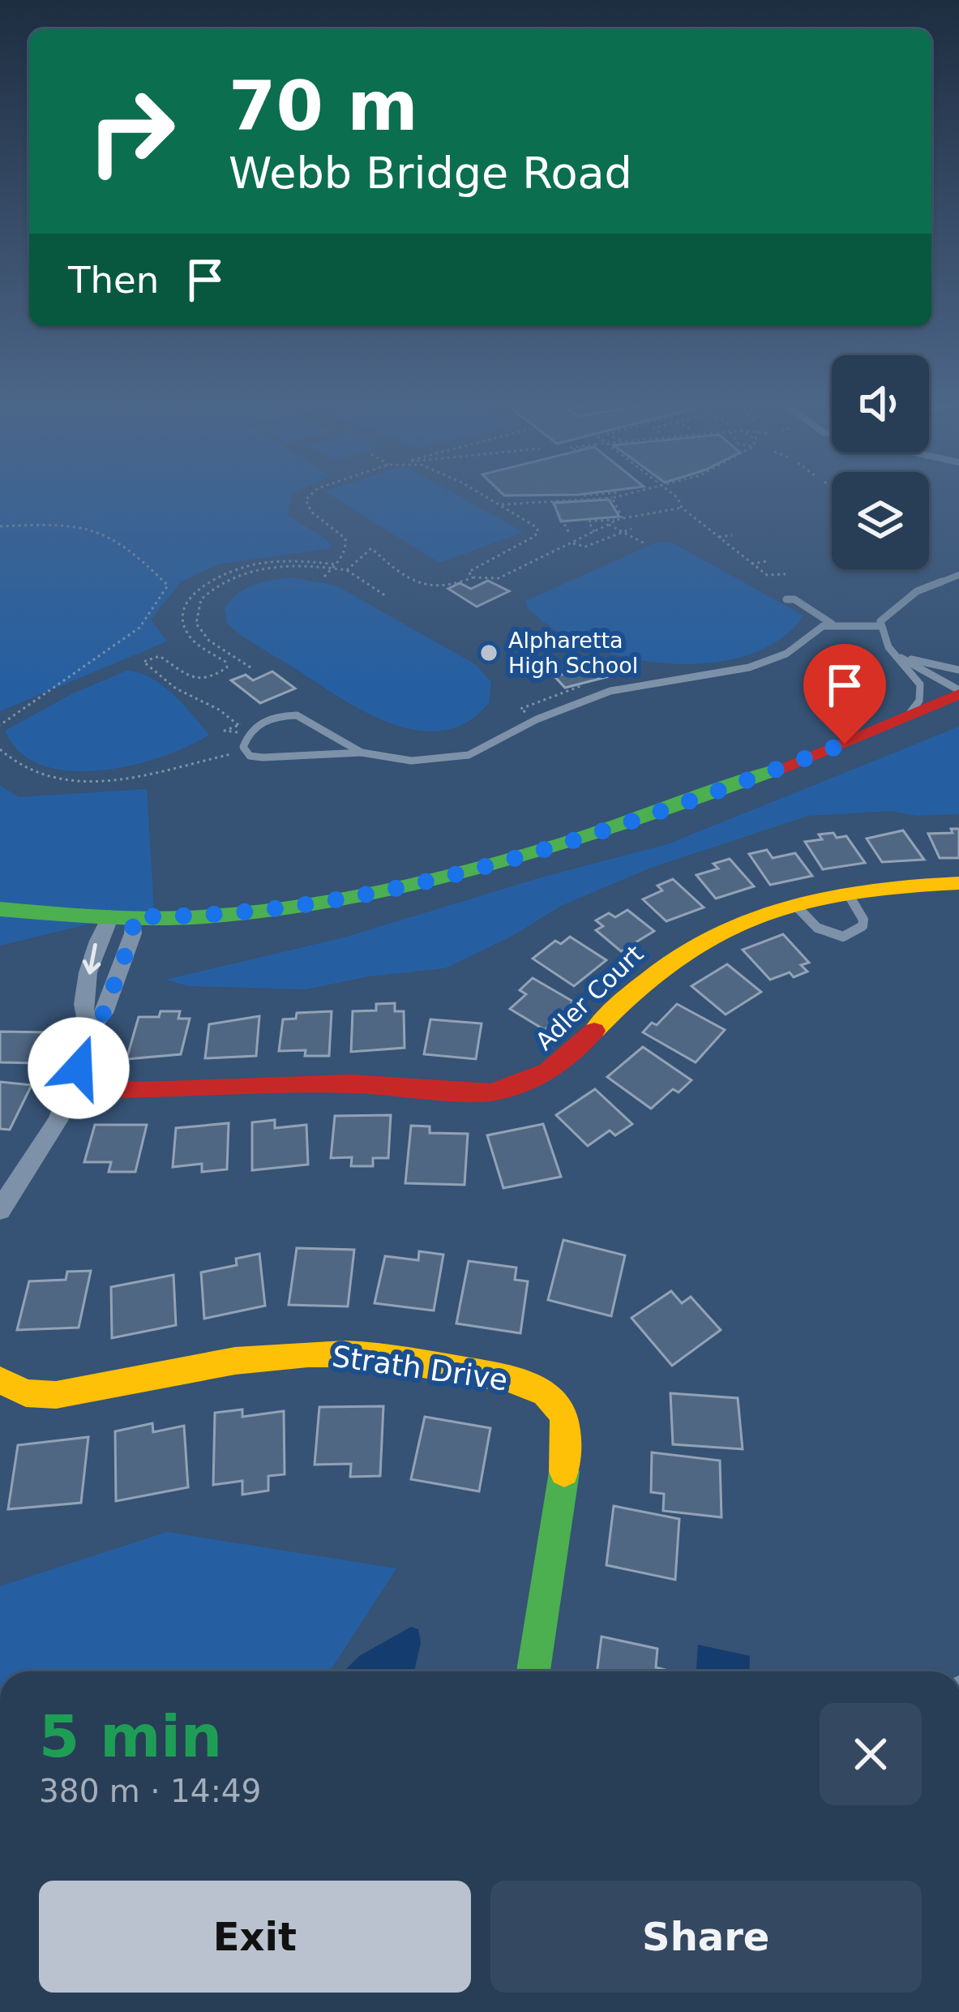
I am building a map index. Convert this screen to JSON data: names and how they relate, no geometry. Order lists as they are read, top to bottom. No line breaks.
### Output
{"streets":{"street":["Adler Court","Strath Drive"]},"places":["Alpharetta High School"],"page":{"turn":["70 m","Webb Bridge Road"],"then":"Then","heading":["5 min","380 m · 14:49"],"buttons":["Exit","Share"]}}
